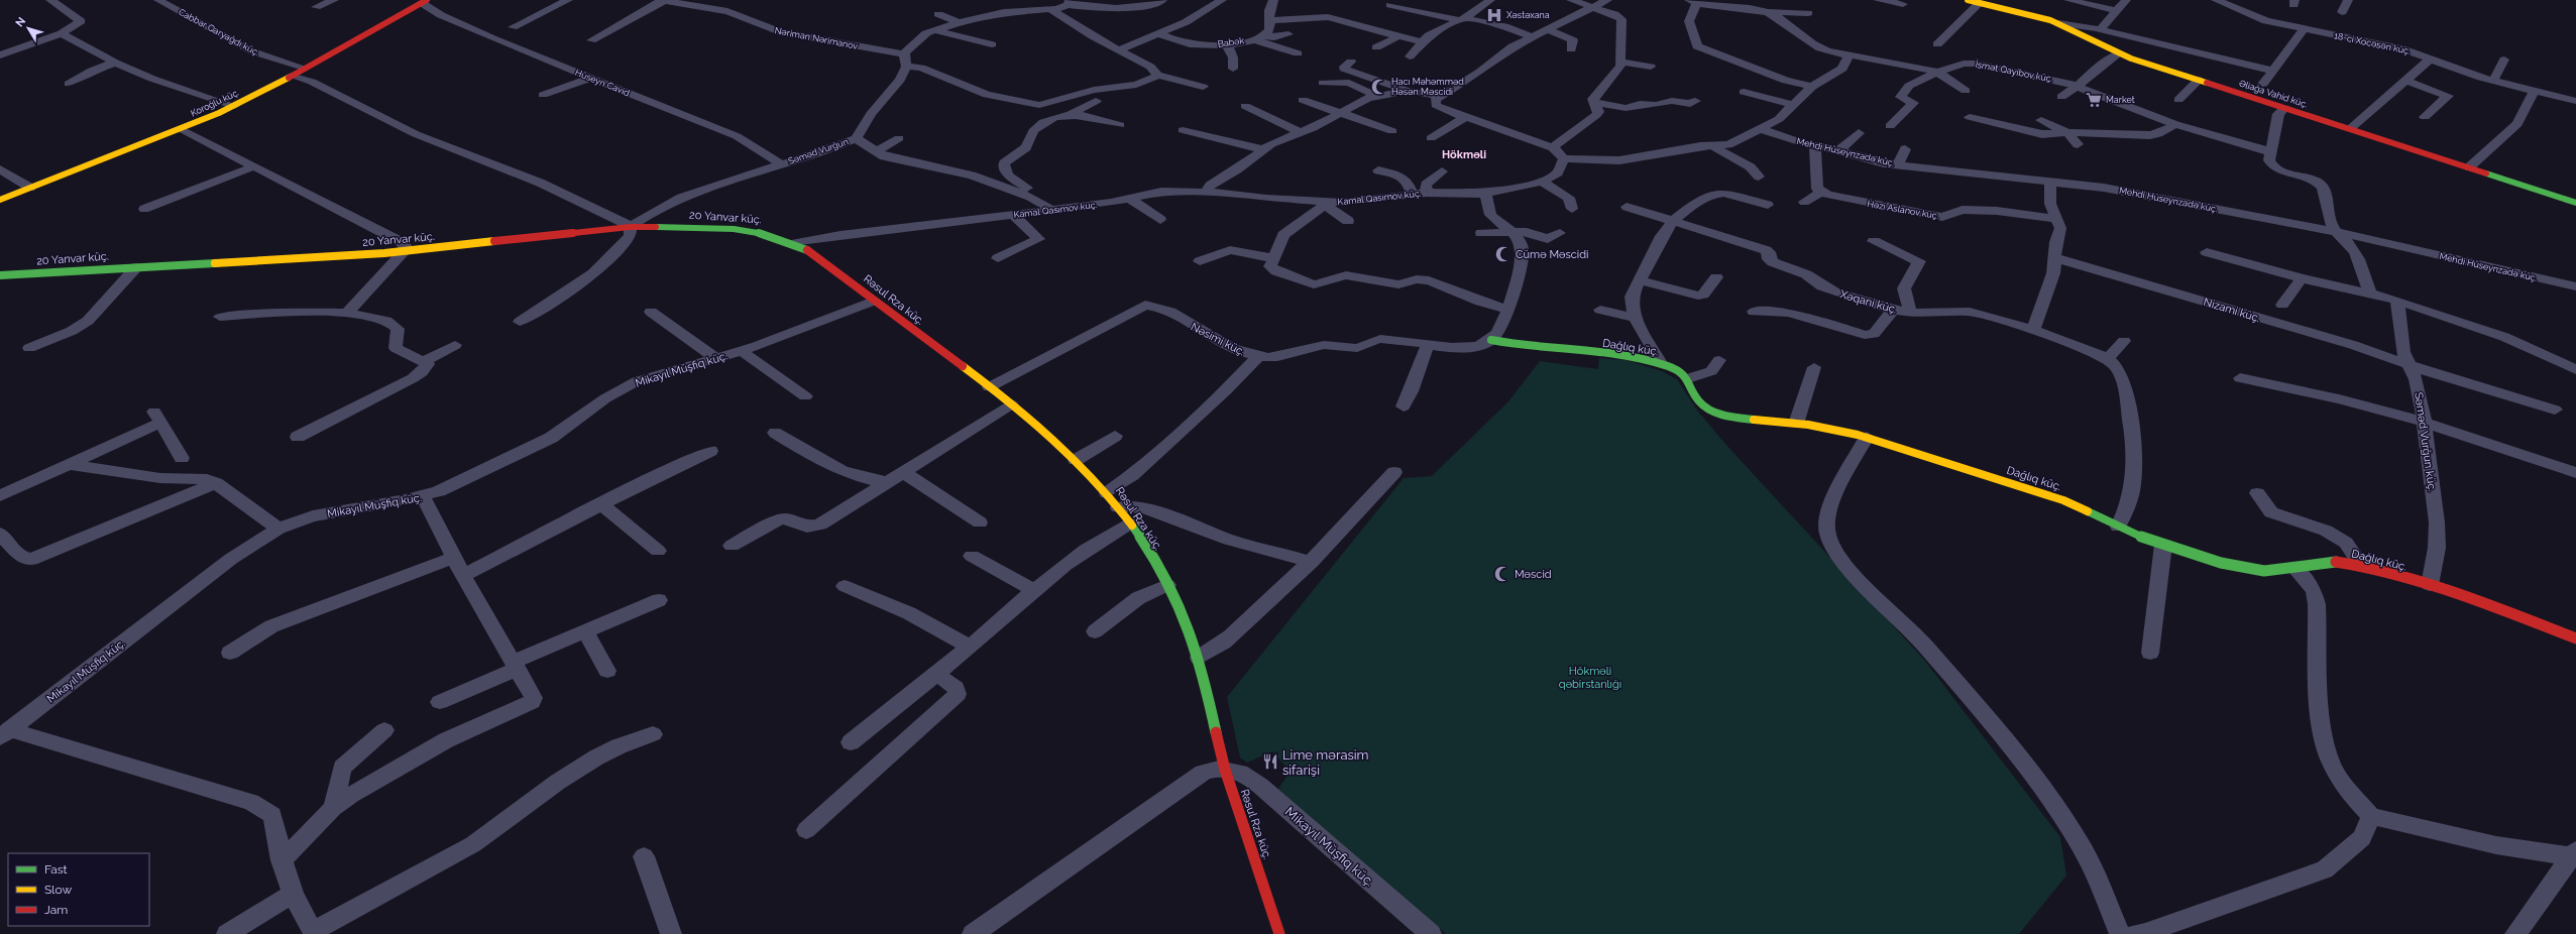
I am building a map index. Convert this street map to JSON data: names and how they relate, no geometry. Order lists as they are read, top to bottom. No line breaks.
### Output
{"streets":{"street":["Cabbar Qaryağdı küç.","Nəriman Nərimanov","Babək","18-ci Xocəsən küç.","İsmət Qayibov küç.","Hüseyn Cavid","Əliağa Vahid küç.","Koroğlu küç.","Səməd Vurğun","Mehdi Hüseynzadə küç.","Kamal Qasımov küç.","Həzi Aslanov küç.","20 Yanvar küç.","Rəsul Rza küç.","Xəqani küç.","Nizami küç.","Nəsimi küç.","Dağlıq küç.","Mikayıl Müşfiq küç.","Səməd Vurğun küç."]},"crossings":[["Cabbar Qaryağdı küç.","Koroğlu küç."],["Nəriman Nərimanov","Səməd Vurğun"],["Hüseyn Cavid","Koroğlu küç."],["Hüseyn Cavid","Səməd Vurğun"],["Səməd Vurğun","20 Yanvar küç."],["Kamal Qasımov küç.","20 Yanvar küç."],["Kamal Qasımov küç.","Rəsul Rza küç."],["20 Yanvar küç.","Rəsul Rza küç."],["Rəsul Rza küç.","Nəsimi küç."],["Rəsul Rza küç.","Mikayıl Müşfiq küç."],["Nizami küç.","Səməd Vurğun küç."],["Nəsimi küç.","Dağlıq küç."],["Dağlıq küç.","Səməd Vurğun küç."]],"districts":["Hökməli"],"parks":["Hökməli qəbirstanlığı"],"places":{"hospital":["Xəstəxana"],"mosque":["Hacı Məhəmməd Həsən Məscidi","Cümə Məscidi","Məscid"],"supermarket":["Market"],"restaurant":["Lime mərasim sifarişi"]},"legend":["Fast","Slow","Jam"],"north":"top left"}
